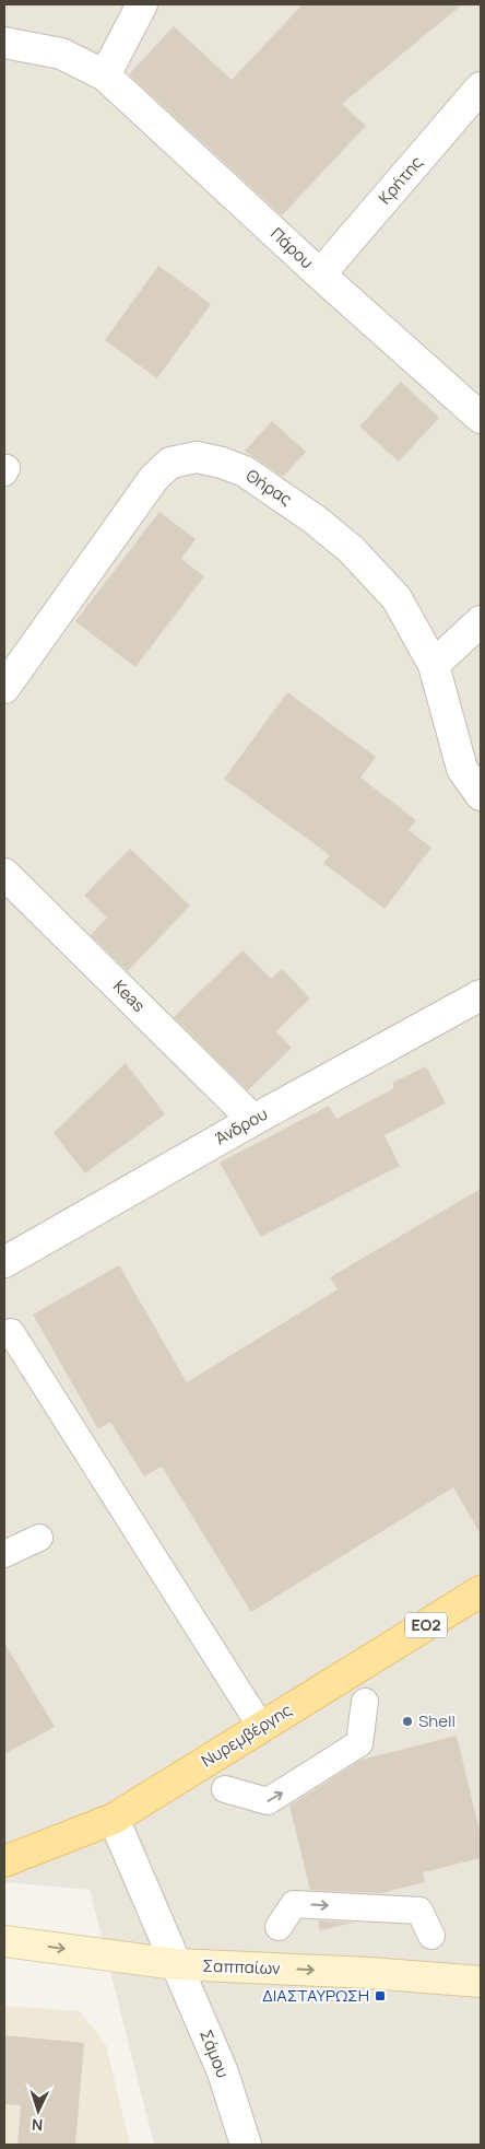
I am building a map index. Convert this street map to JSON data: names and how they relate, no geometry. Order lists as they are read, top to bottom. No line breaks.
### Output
{"streets":{"main road":["ΕΟ2","Νυρεμβέργης"],"street":["Κρήτης","Πάρου","Θήρας","Keas","Άνδρου","Σαππαίων","Σάμου"]},"crossings":[["Κρήτης","Πάρου"],["Keas","Άνδρου"],["Νυρεμβέργης","Σάμου"],["Σαππαίων","Σάμου"]],"one_way":["Σαππαίων"],"places":{"other":["Shell"],"transit":["ΔΙΑΣΤΑΥΡΩΣΗ"]},"north":"bottom"}
